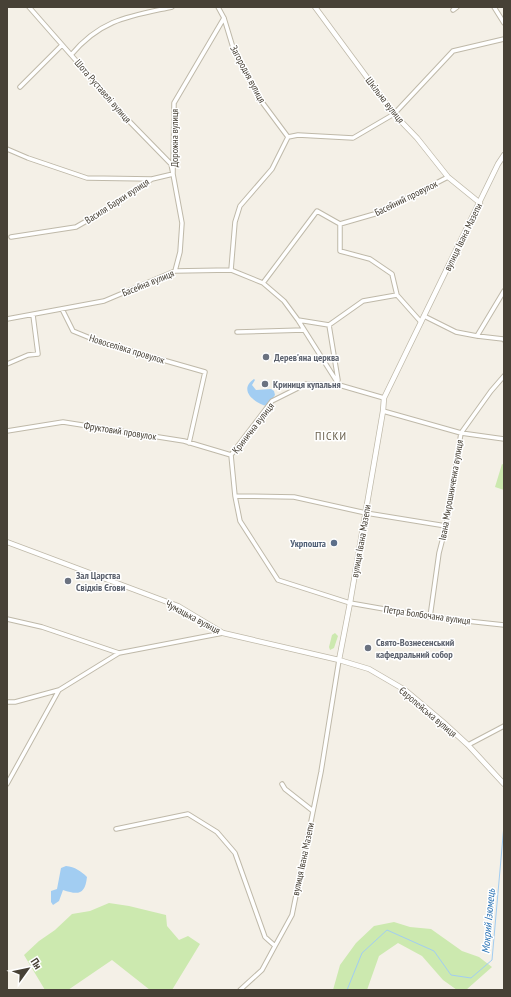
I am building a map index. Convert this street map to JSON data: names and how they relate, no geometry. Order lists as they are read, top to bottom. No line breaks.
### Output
{"streets":{"street":["Загородня вулиця","Шота Руставелі вулиця","Шкільна вулиця","Дорожна вулиця","Басейний провулок","Василя Барки вулиця","вулиця Івана Мазепи","Басейна вулиця","Новоселівка провулок","Кринична вулиця","Фруктовий провулок","Івана Мирошниченка вулиця","Петра Болбочана вулиця","Чумацька вулиця","Європейська вулиця"]},"crossings":[["Загородня вулиця","Дорожна вулиця"],["Шота Руставелі вулиця","Дорожна вулиця"],["Шкільна вулиця","Басейний провулок"],["Шкільна вулиця","вулиця Івана Мазепи"],["Дорожна вулиця","Басейна вулиця"],["вулиця Івана Мазепи","Кринична вулиця"],["вулиця Івана Мазепи","Петра Болбочана вулиця"],["вулиця Івана Мазепи","Чумацька вулиця"],["вулиця Івана Мазепи","Європейська вулиця"],["Басейна вулиця","Новоселівка провулок"],["Басейна вулиця","Кринична вулиця"],["Новоселівка провулок","Фруктовий провулок"],["Кринична вулиця","Фруктовий провулок"],["Кринична вулиця","Петра Болбочана вулиця"],["Івана Мирошниченка вулиця","Петра Болбочана вулиця"],["Чумацька вулиця","Європейська вулиця"]],"districts":["ПІСКИ"],"water":["Мокрий Ізюмець"],"places":["Дерев'яна церква","Криниця купальня","Укрпошта","Зал Царства Свідків Єгови","Свято-Вознесенський кафедральний собор"],"north":"top right"}
